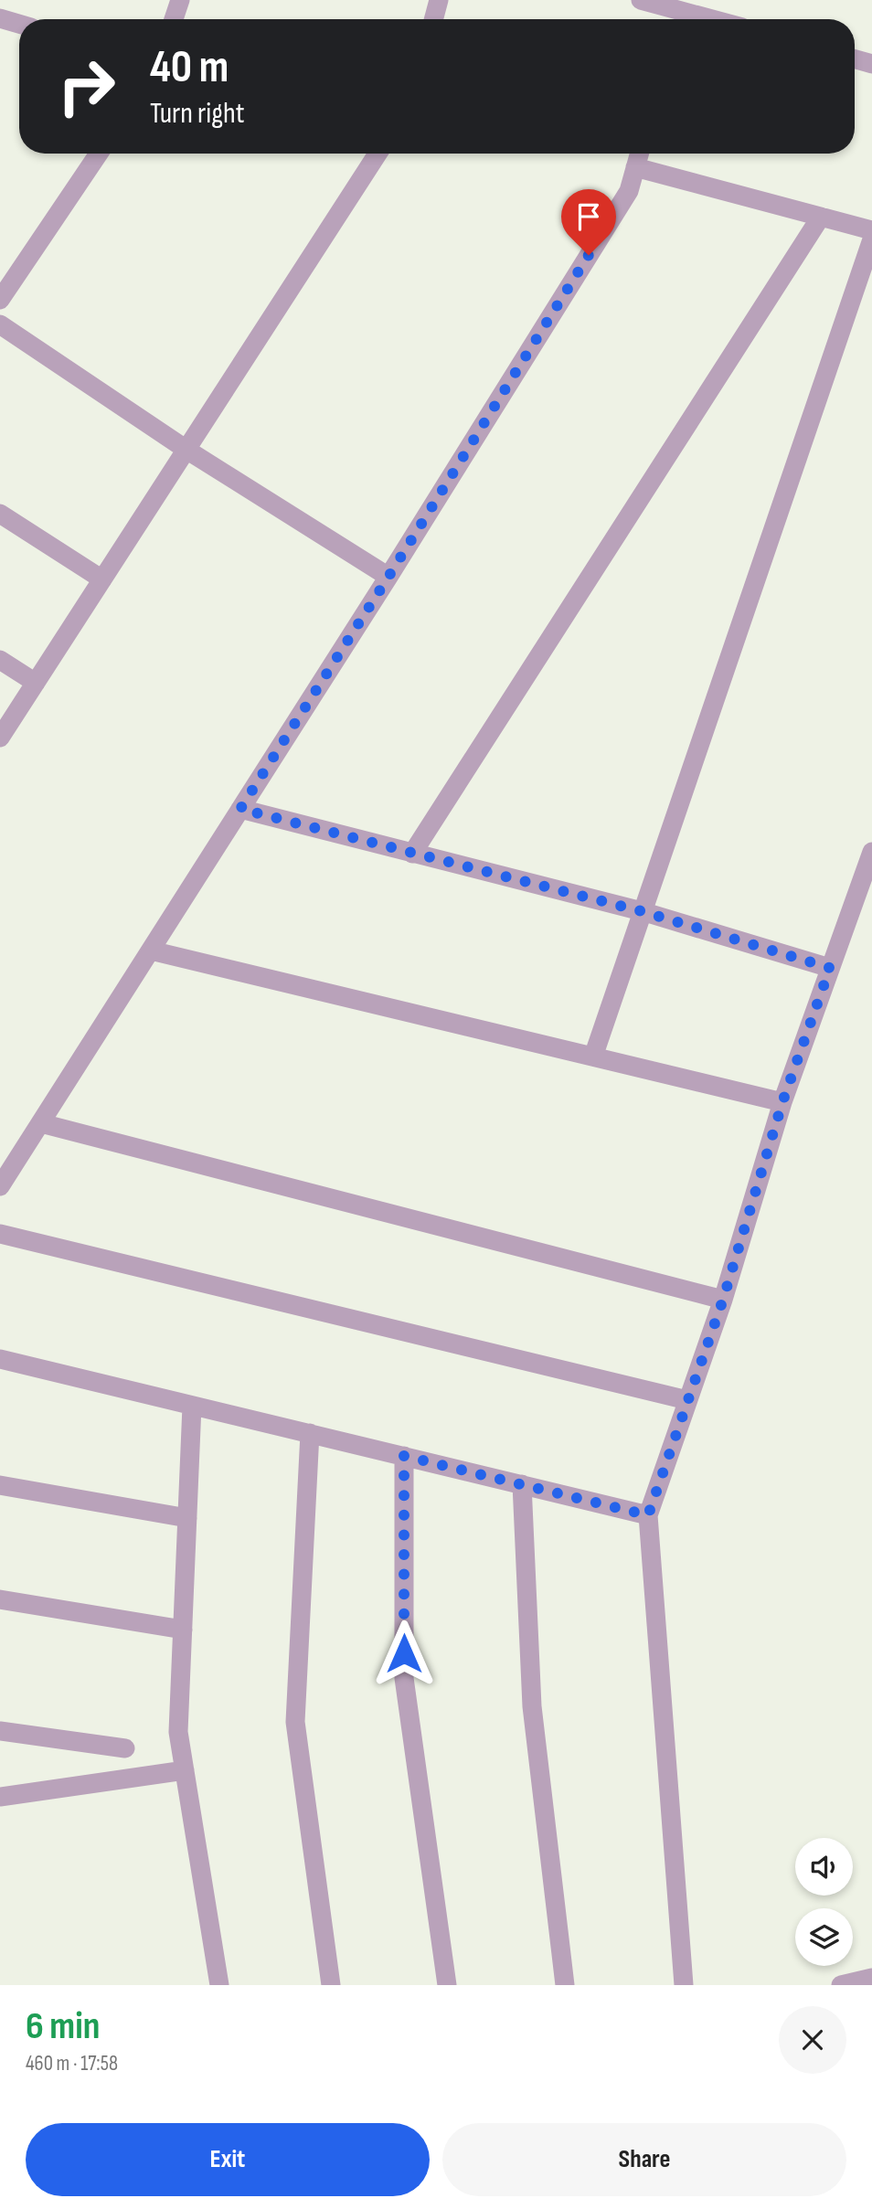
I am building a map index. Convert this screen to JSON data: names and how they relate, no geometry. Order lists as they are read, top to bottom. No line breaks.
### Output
{"page":{"turn":["40 m","Turn right"],"heading":["6 min","460 m · 17:58"],"buttons":["Exit","Share"]}}
